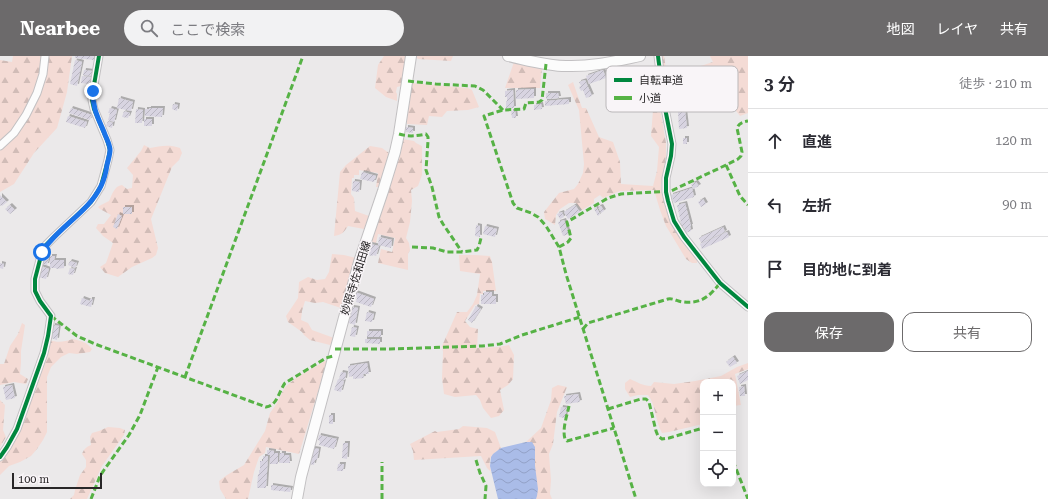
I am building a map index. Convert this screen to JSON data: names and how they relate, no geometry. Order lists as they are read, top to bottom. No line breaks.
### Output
{"streets":{"main road":["妙照寺佐和田線"]},"legend":["自転車道","小道"],"scale_bar":"100 m","page":{"header":"Nearbee","search":"ここで検索","nav":["地図","レイヤ","共有"],"heading":["3 分","徒歩 · 210 m"],"list":[["直進","120 m"],["左折","90 m"],"目的地に到着"],"buttons":["保存","共有"],"map_buttons":["+","−"],"scale":"100 m"}}
